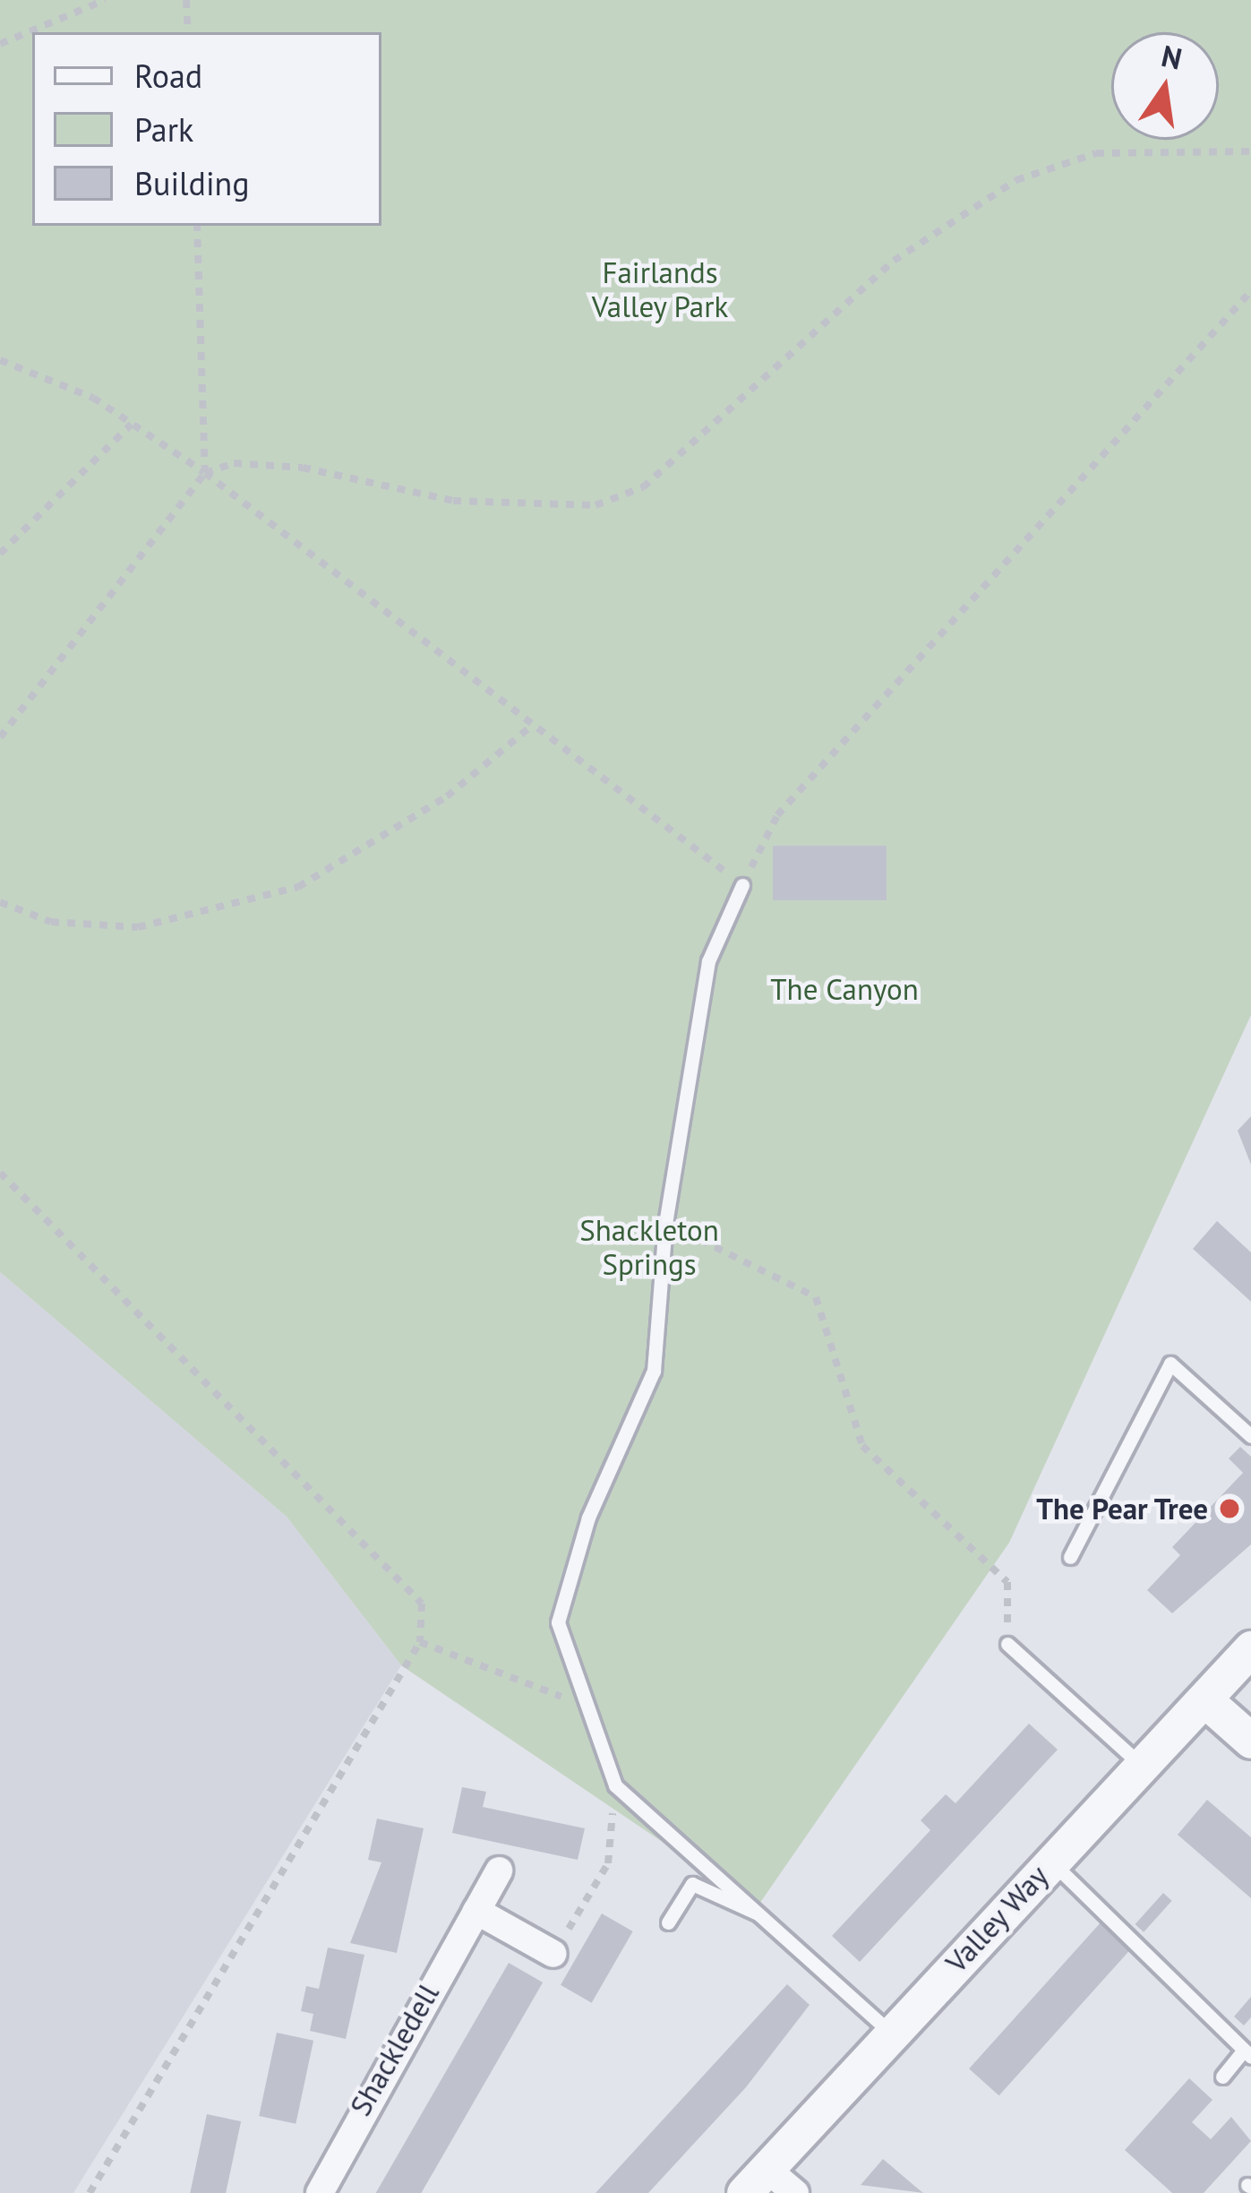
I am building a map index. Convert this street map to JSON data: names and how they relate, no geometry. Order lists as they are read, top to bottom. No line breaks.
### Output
{"streets":{"street":["Valley Way","Shackledell"]},"parks":["Fairlands Valley Park","The Canyon","Shackleton Springs"],"places":["The Pear Tree"],"legend":["Road","Park","Building"],"north":"top"}
